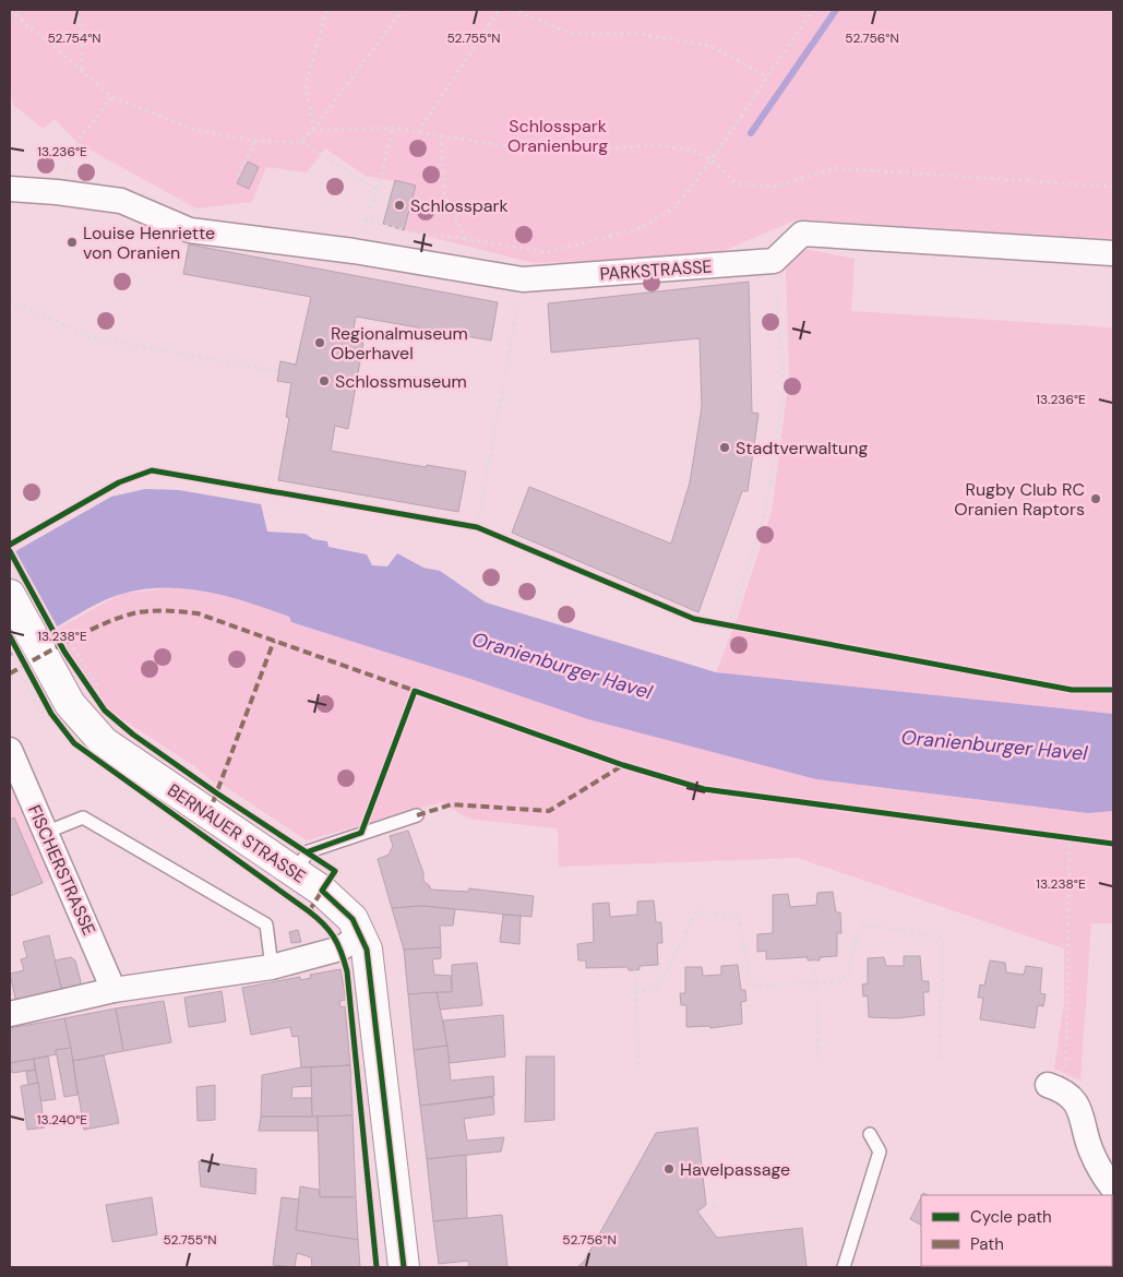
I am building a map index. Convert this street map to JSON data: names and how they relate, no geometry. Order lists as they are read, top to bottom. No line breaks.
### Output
{"streets":{"main road":["BERNAUER STRASSE"],"street":["PARKSTRASSE","FISCHERSTRASSE"]},"water":["Oranienburger Havel"],"parks":["Schlosspark Oranienburg"],"places":["Schlosspark","Louise Henriette von Oranien","Regionalmuseum Oberhavel","Schlossmuseum","Stadtverwaltung","Rugby Club RC Oranien Raptors","Havelpassage"],"legend":["Cycle path","Path"],"coordinates":["52.754°N","52.755°N","52.756°N","13.236°E","13.238°E","13.240°E"]}
